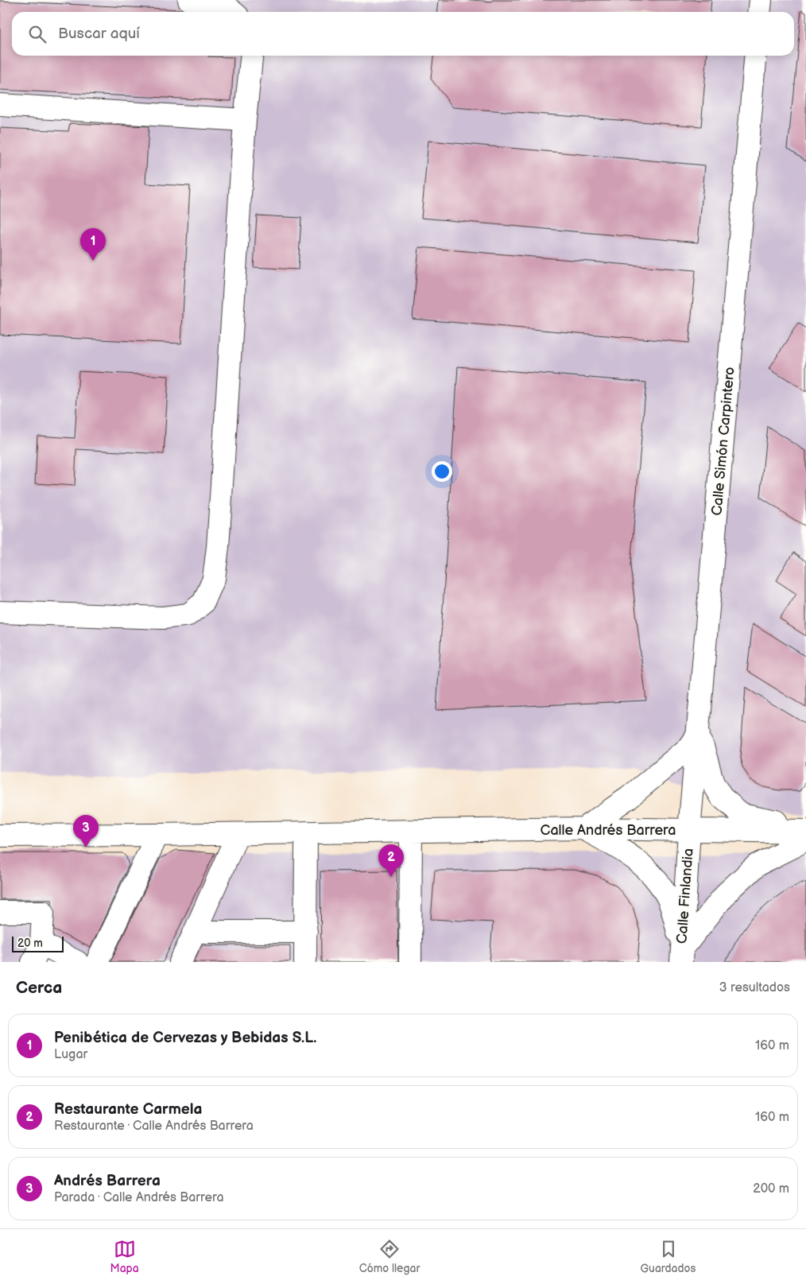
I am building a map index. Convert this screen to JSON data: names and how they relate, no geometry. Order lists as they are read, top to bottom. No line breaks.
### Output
{"streets":{"street":["Calle Simón Carpintero","Calle Andrés Barrera","Calle Finlandia"]},"crossings":[["Calle Simón Carpintero","Calle Andrés Barrera"],["Calle Simón Carpintero","Calle Finlandia"],["Calle Andrés Barrera","Calle Finlandia"]],"scale_bar":"20 m","page":{"search":"Buscar aquí","pins":["1","3","2"],"scale":"20 m","heading":["Cerca","3 resultados"],"list":[{"mark":"1","name":"Penibética de Cervezas y Bebidas S.L.","note":"Lugar","value":"160 m"},{"mark":"2","name":"Restaurante Carmela","note":"Restaurante · Calle Andrés Barrera","value":"160 m"},{"mark":"3","name":"Andrés Barrera","note":"Parada · Calle Andrés Barrera","value":"200 m"}],"nav":["Mapa","Cómo llegar","Guardados"]}}
